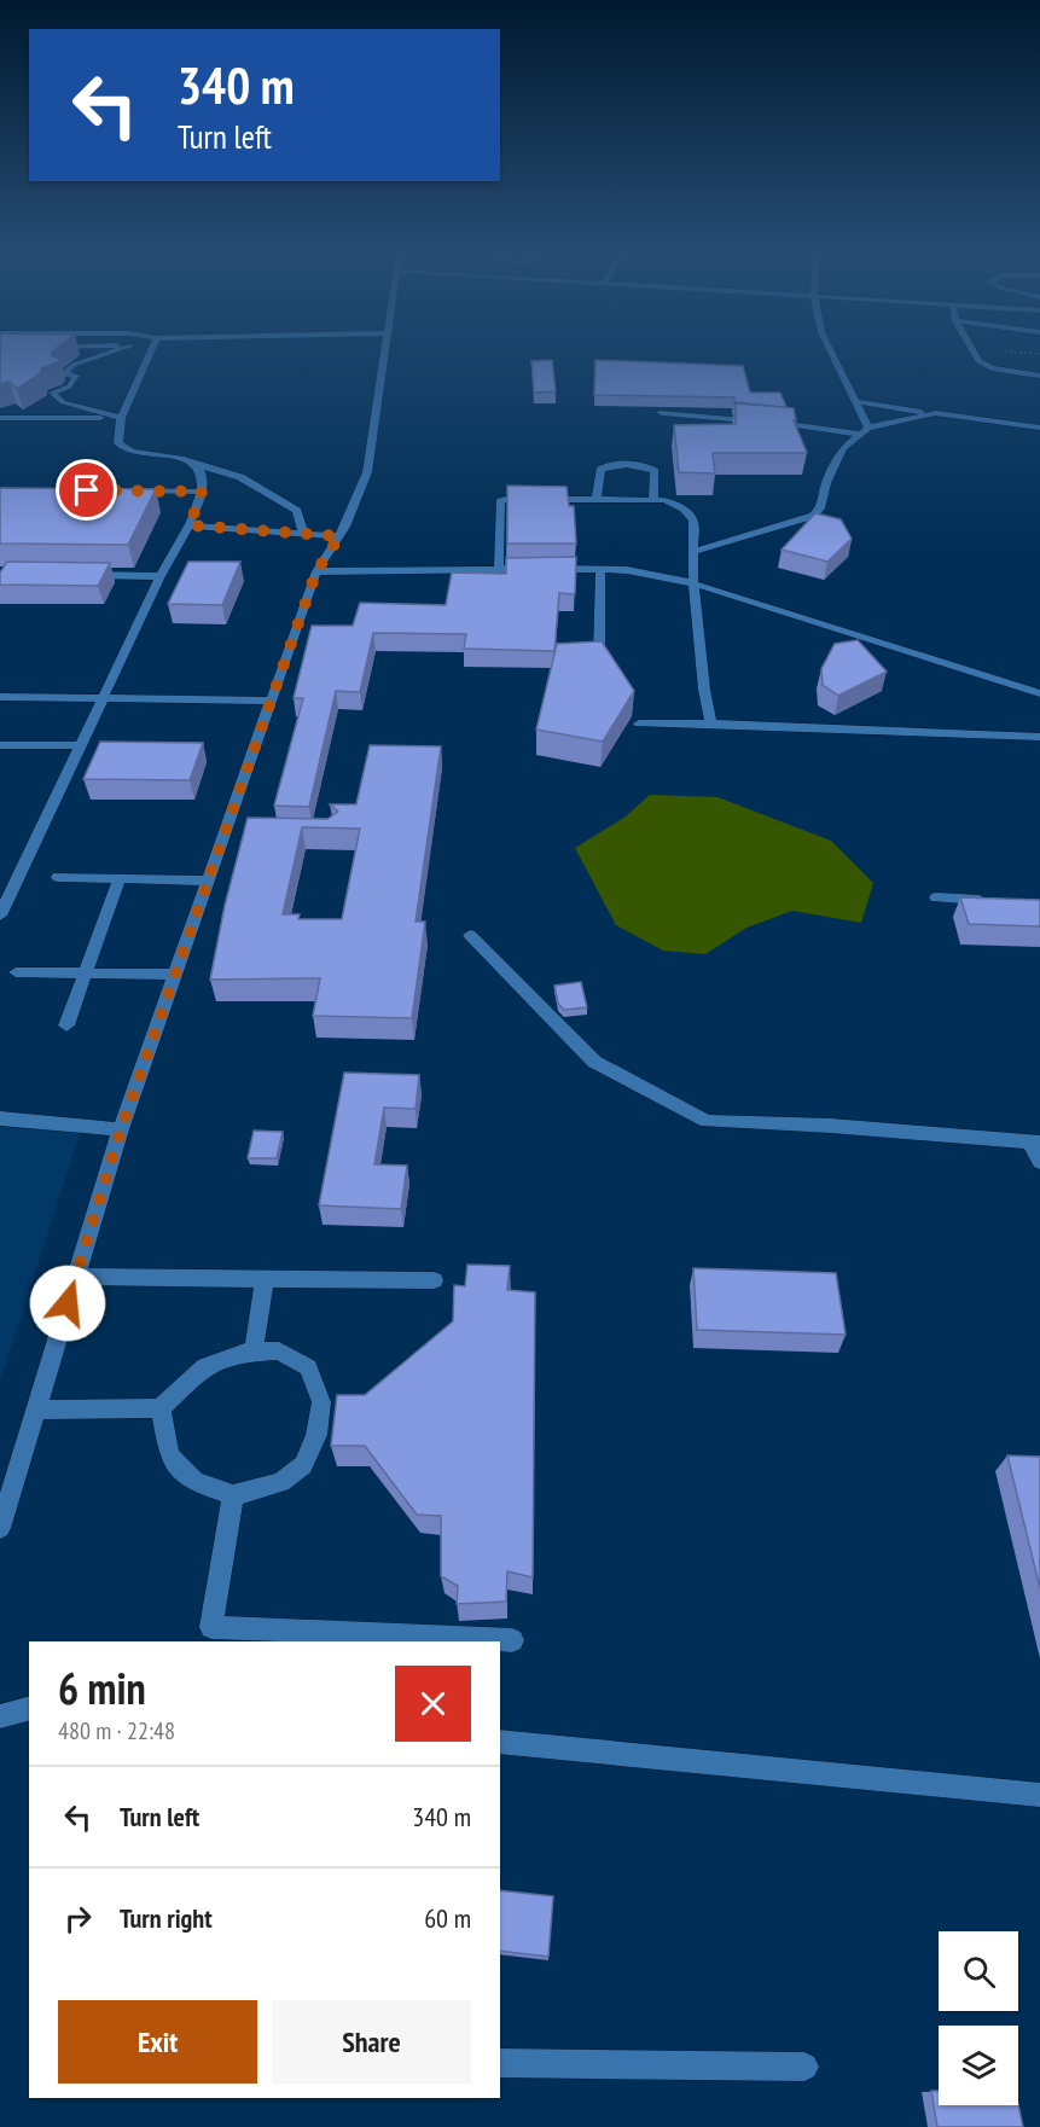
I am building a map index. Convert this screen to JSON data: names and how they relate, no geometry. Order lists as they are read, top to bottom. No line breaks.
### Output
{"page":{"turn":["340 m","Turn left"],"heading":["6 min","480 m · 22:48"],"list":[{"name":"Turn left","value":"340 m"},{"name":"Turn right","value":"60 m"}],"buttons":["Exit","Share"]}}
